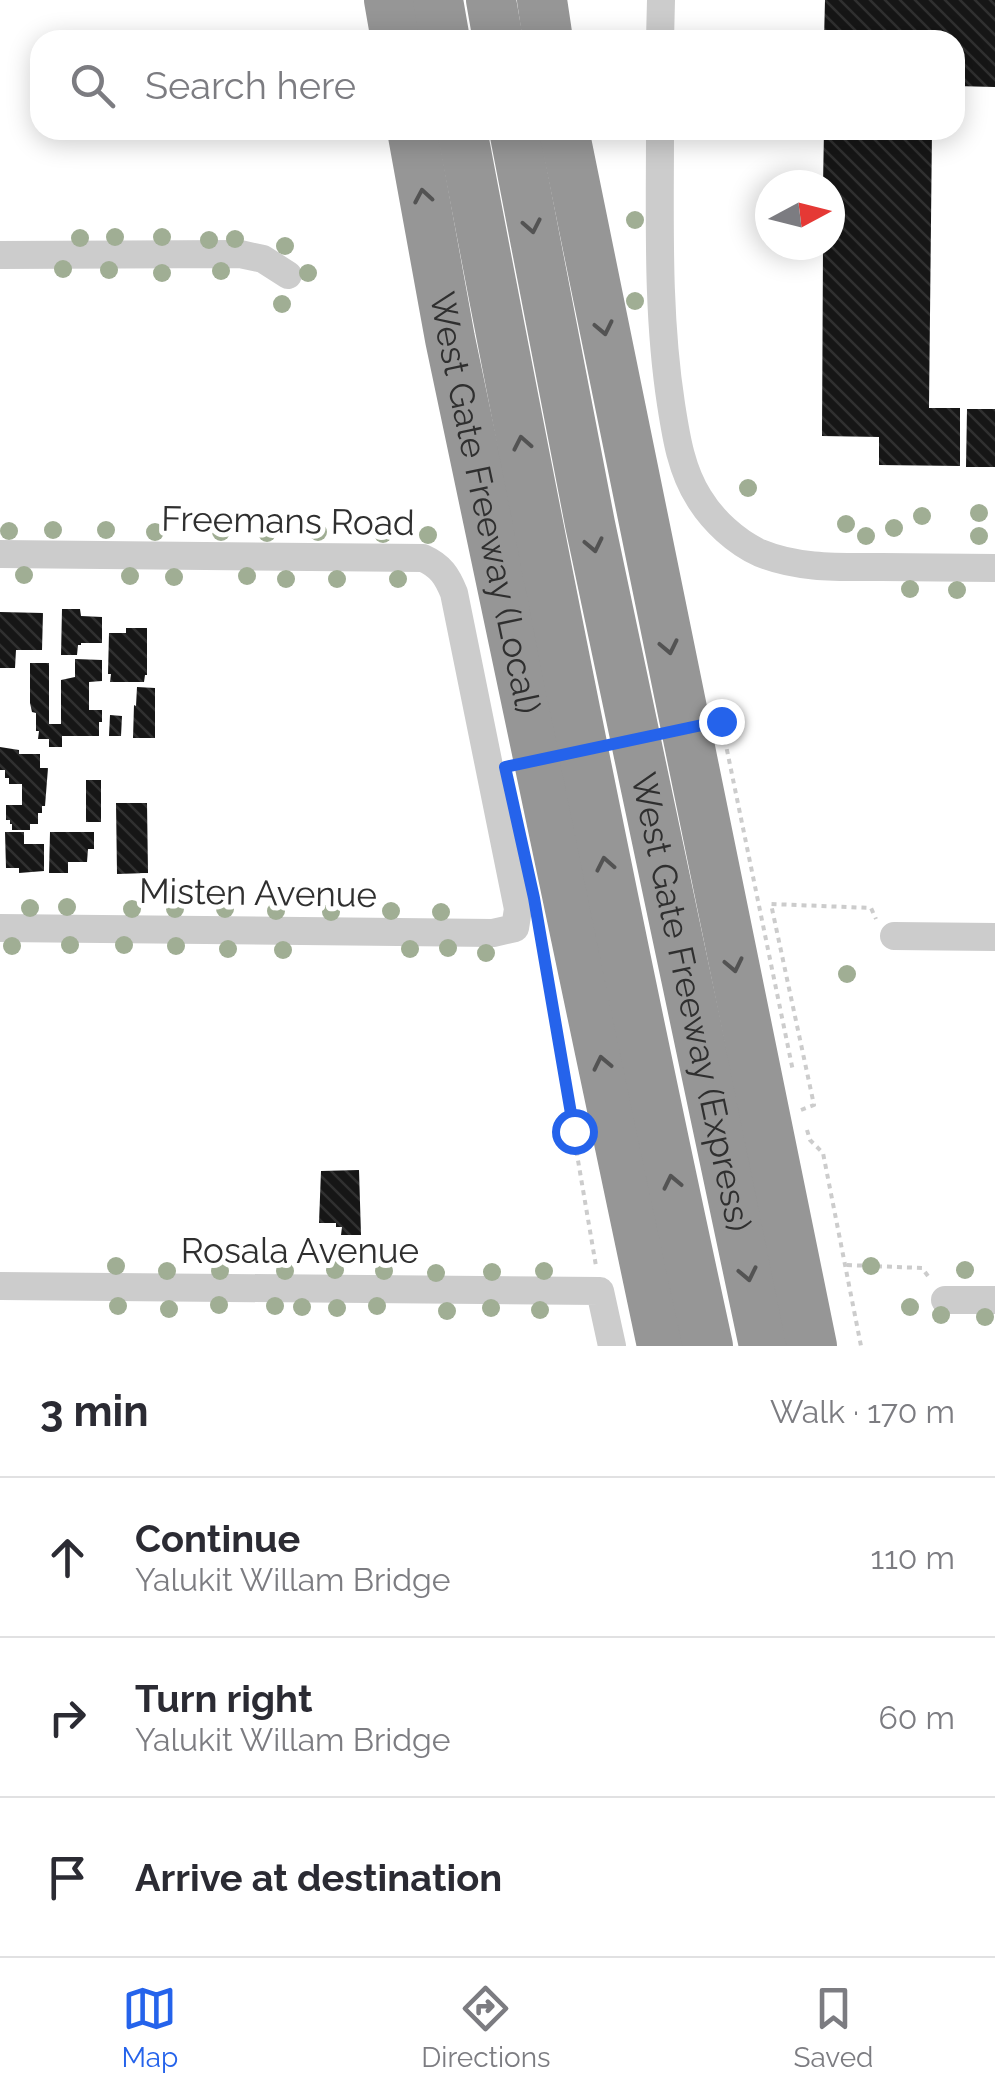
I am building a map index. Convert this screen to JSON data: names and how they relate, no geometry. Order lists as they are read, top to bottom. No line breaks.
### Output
{"streets":{"highway":["West Gate Freeway (Local)","West Gate Freeway (Express)"],"street":["Freemans Road","Misten Avenue","Rosala Avenue"]},"crossings":[["Freemans Road","Misten Avenue"]],"north":"right","page":{"search":"Search here","heading":["3 min","Walk · 170 m"],"list":[["Continue","Yalukit Willam Bridge","110 m"],["Turn right","Yalukit Willam Bridge","60 m"],"Arrive at destination"],"nav":["Map","Directions","Saved"]}}
